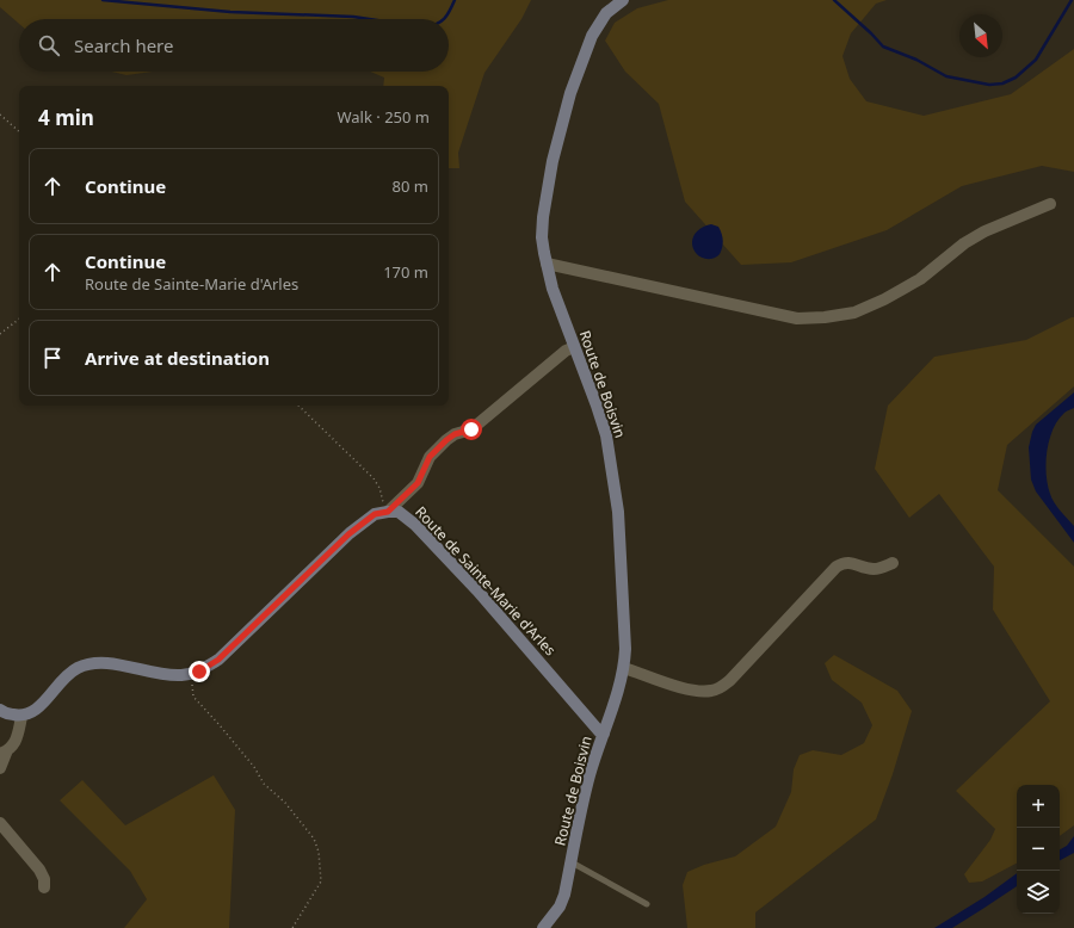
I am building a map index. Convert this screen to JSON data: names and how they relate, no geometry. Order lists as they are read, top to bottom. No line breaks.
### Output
{"streets":{"main road":["Route de Boisvin","Route de Sainte-Marie d'Arles"]},"crossings":[["Route de Boisvin","Route de Sainte-Marie d'Arles"]],"north":"bottom right","page":{"search":"Search here","heading":["4 min","Walk · 250 m"],"list":[["Continue","80 m"],["Continue","Route de Sainte-Marie d'Arles","170 m"],"Arrive at destination"],"map_buttons":["+","−"]}}
